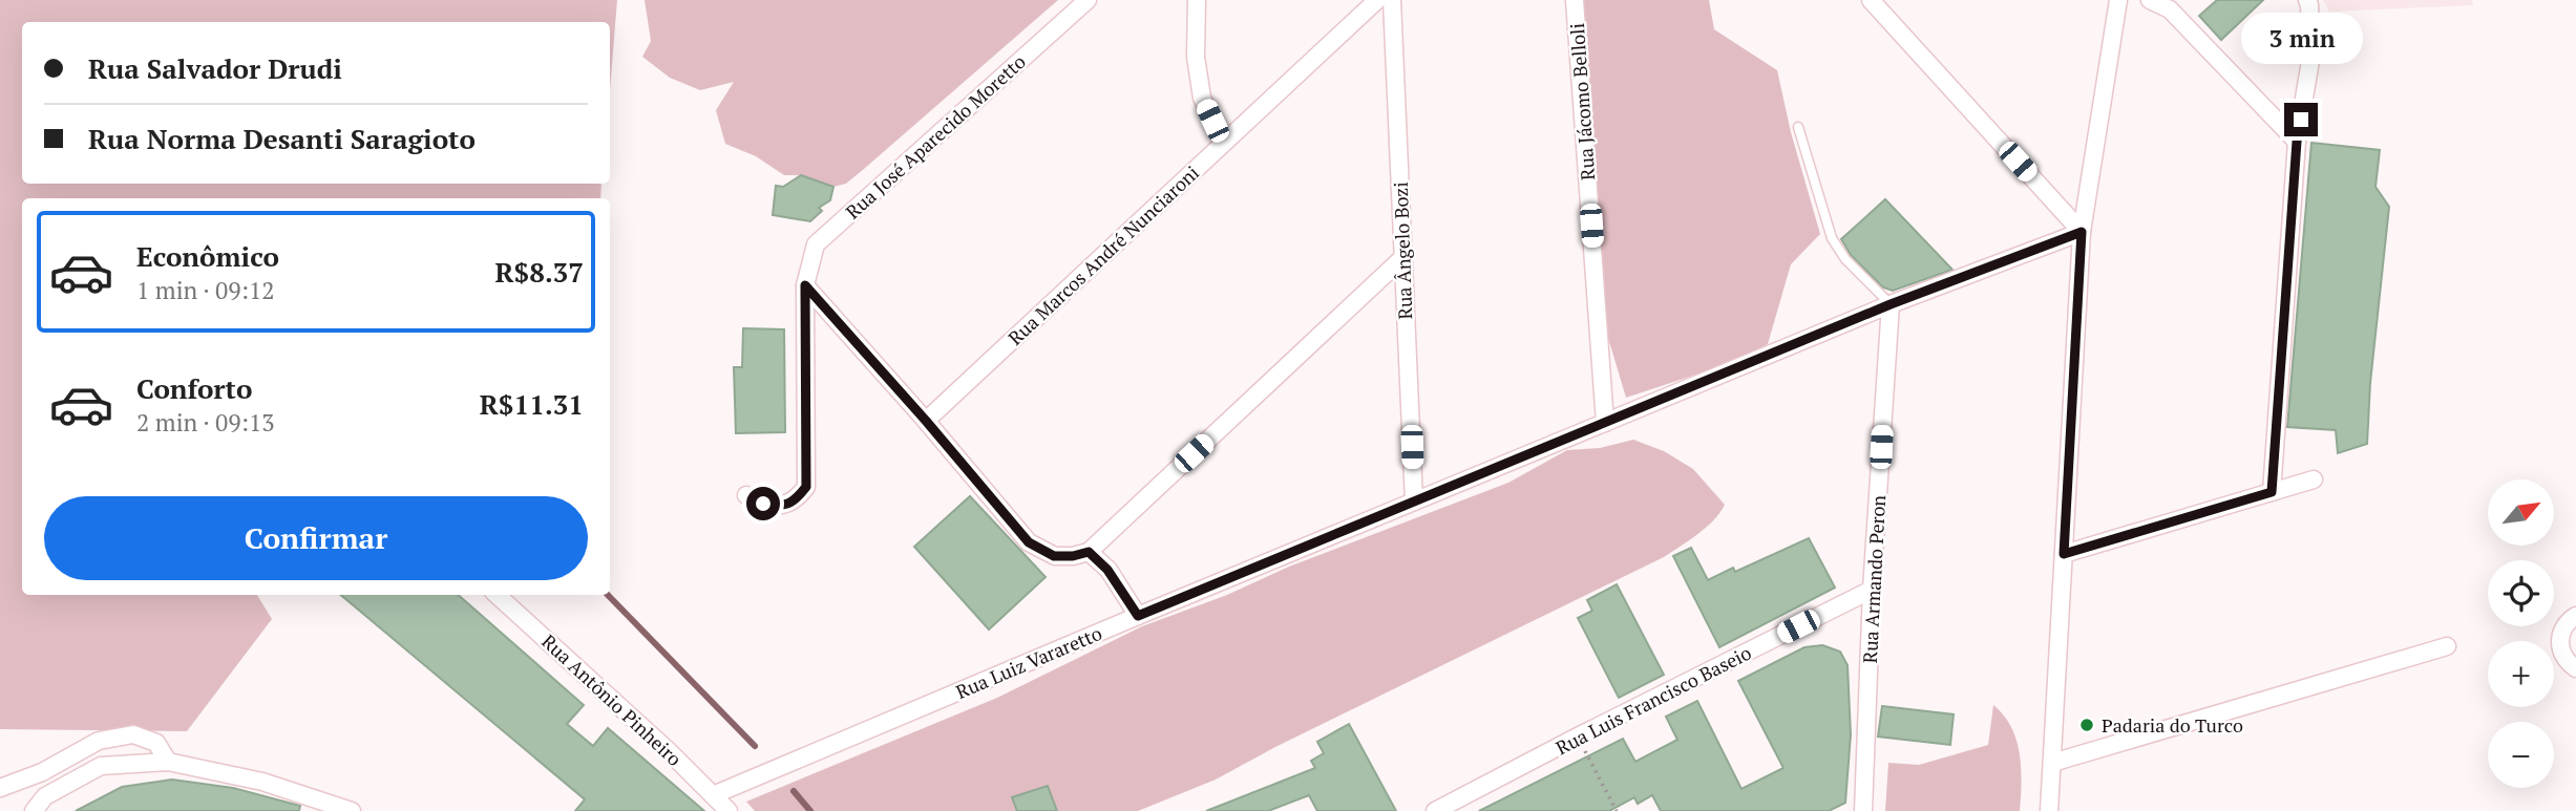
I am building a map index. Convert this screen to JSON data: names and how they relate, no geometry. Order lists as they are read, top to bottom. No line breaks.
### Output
{"streets":{"street":["Rua Jácomo Belloli","Rua José Aparecido Moretto","Rua Ângelo Bozi","Rua Marcos André Nunciaroni","Rua Armando Peron","Rua Luiz Vararetto","Rua Antônio Pinheiro","Rua Luis Francisco Baseio"]},"crossings":[["Rua Jácomo Belloli","Rua Luiz Vararetto"],["Rua Ângelo Bozi","Rua Luiz Vararetto"],["Rua Armando Peron","Rua Luiz Vararetto"],["Rua Armando Peron","Rua Luis Francisco Baseio"],["Rua Luiz Vararetto","Rua Antônio Pinheiro"]],"places":["Padaria do Turco"],"north":"top right","page":{"bubble":"3 min","banner":["Rua Salvador Drudi","Rua Norma Desanti Saragioto"],"list":[{"name":"Econômico","note":"1 min · 09:12","value":"R$8.37"},{"name":"Conforto","note":"2 min · 09:13","value":"R$11.31"}],"map_buttons":["+","−"],"buttons":"Confirmar"}}
